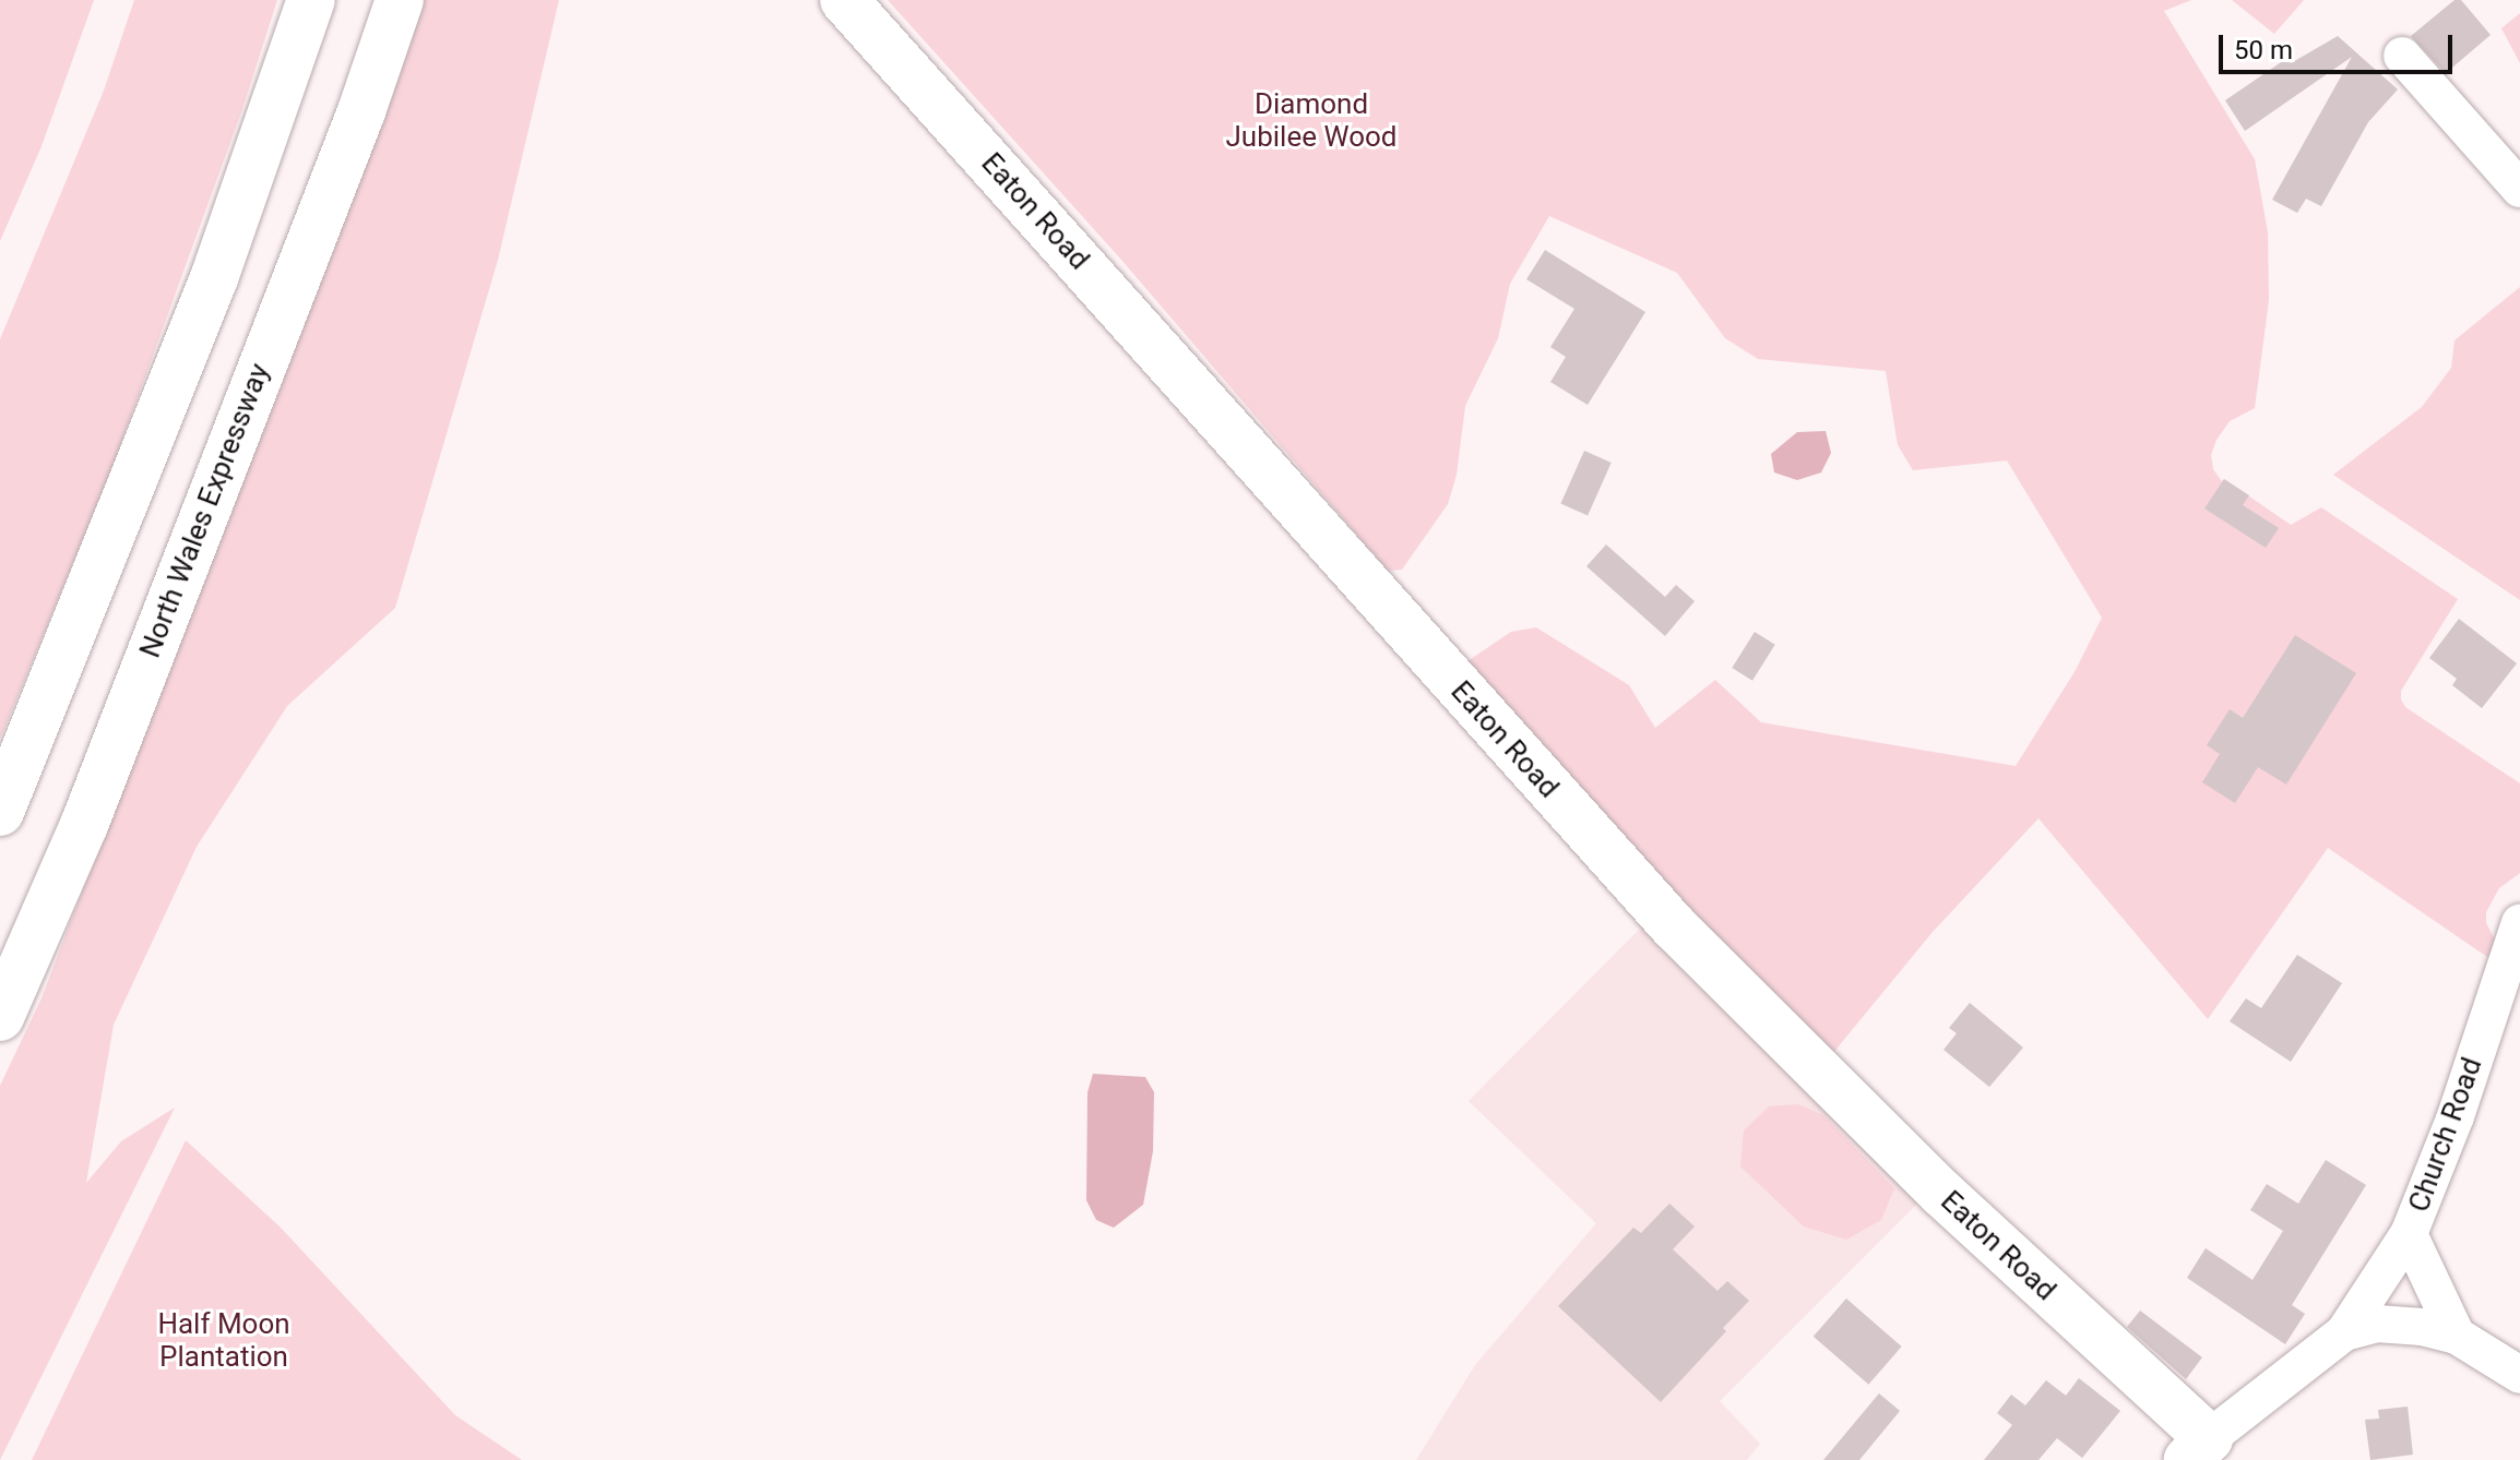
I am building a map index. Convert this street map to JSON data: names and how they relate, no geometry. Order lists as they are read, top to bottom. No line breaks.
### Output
{"streets":{"main road":["Eaton Road","North Wales Expressway"],"street":["Church Road"]},"parks":["Diamond Jubilee Wood","Half Moon Plantation"],"scale_bar":"50 m"}
